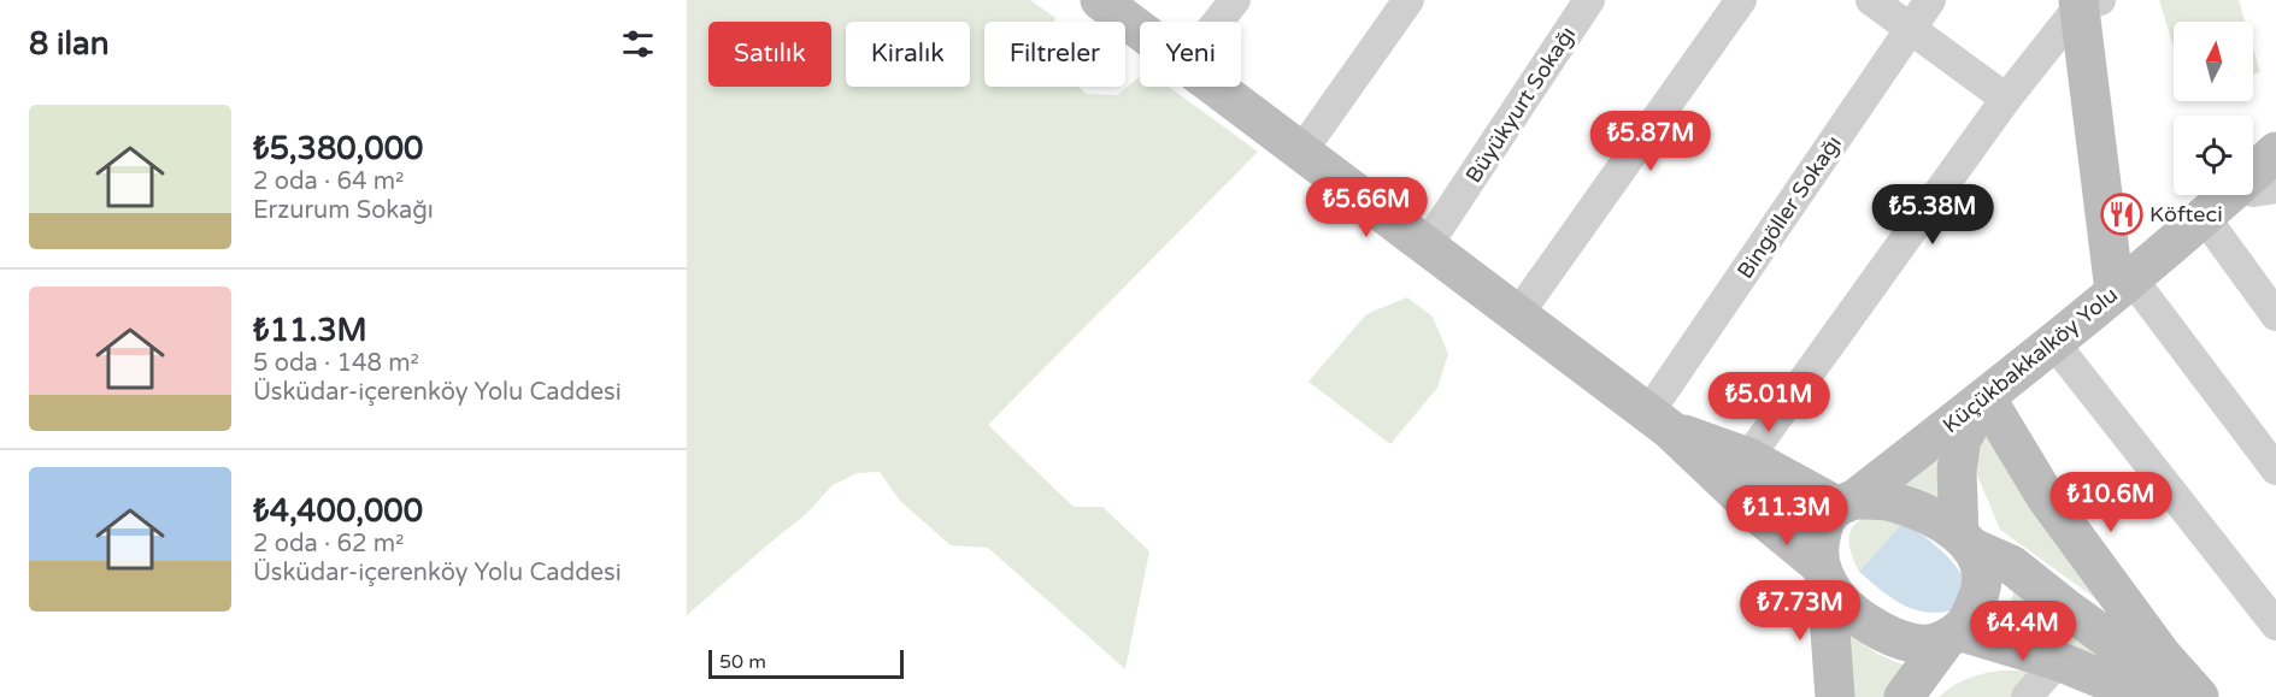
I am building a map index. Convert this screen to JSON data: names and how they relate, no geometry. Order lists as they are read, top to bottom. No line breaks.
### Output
{"streets":{"main road":["Küçükbakkalköy Yolu"],"street":["Büyükyurt Sokağı","Bingöller Sokağı"]},"places":{"restaurant":["Köfteci"]},"scale_bar":"50 m","north":"top","page":{"heading":"8 ilan","chip":["Satılık","Kiralık","Filtreler","Yeni"],"list":[{"name":"₺5,380,000","note":"2 oda · 64 m² · Erzurum Sokağı"},{"name":"₺11.3M","note":"5 oda · 148 m² · Üsküdar-içerenköy Yolu Caddesi"},{"name":"₺4,400,000","note":"2 oda · 62 m² · Üsküdar-içerenköy Yolu Caddesi"}],"price":["₺5.87M","₺5.66M","₺5.38M","₺5.01M","₺10.6M","₺11.3M","₺7.73M","₺4.4M"],"scale":"50 m"}}
